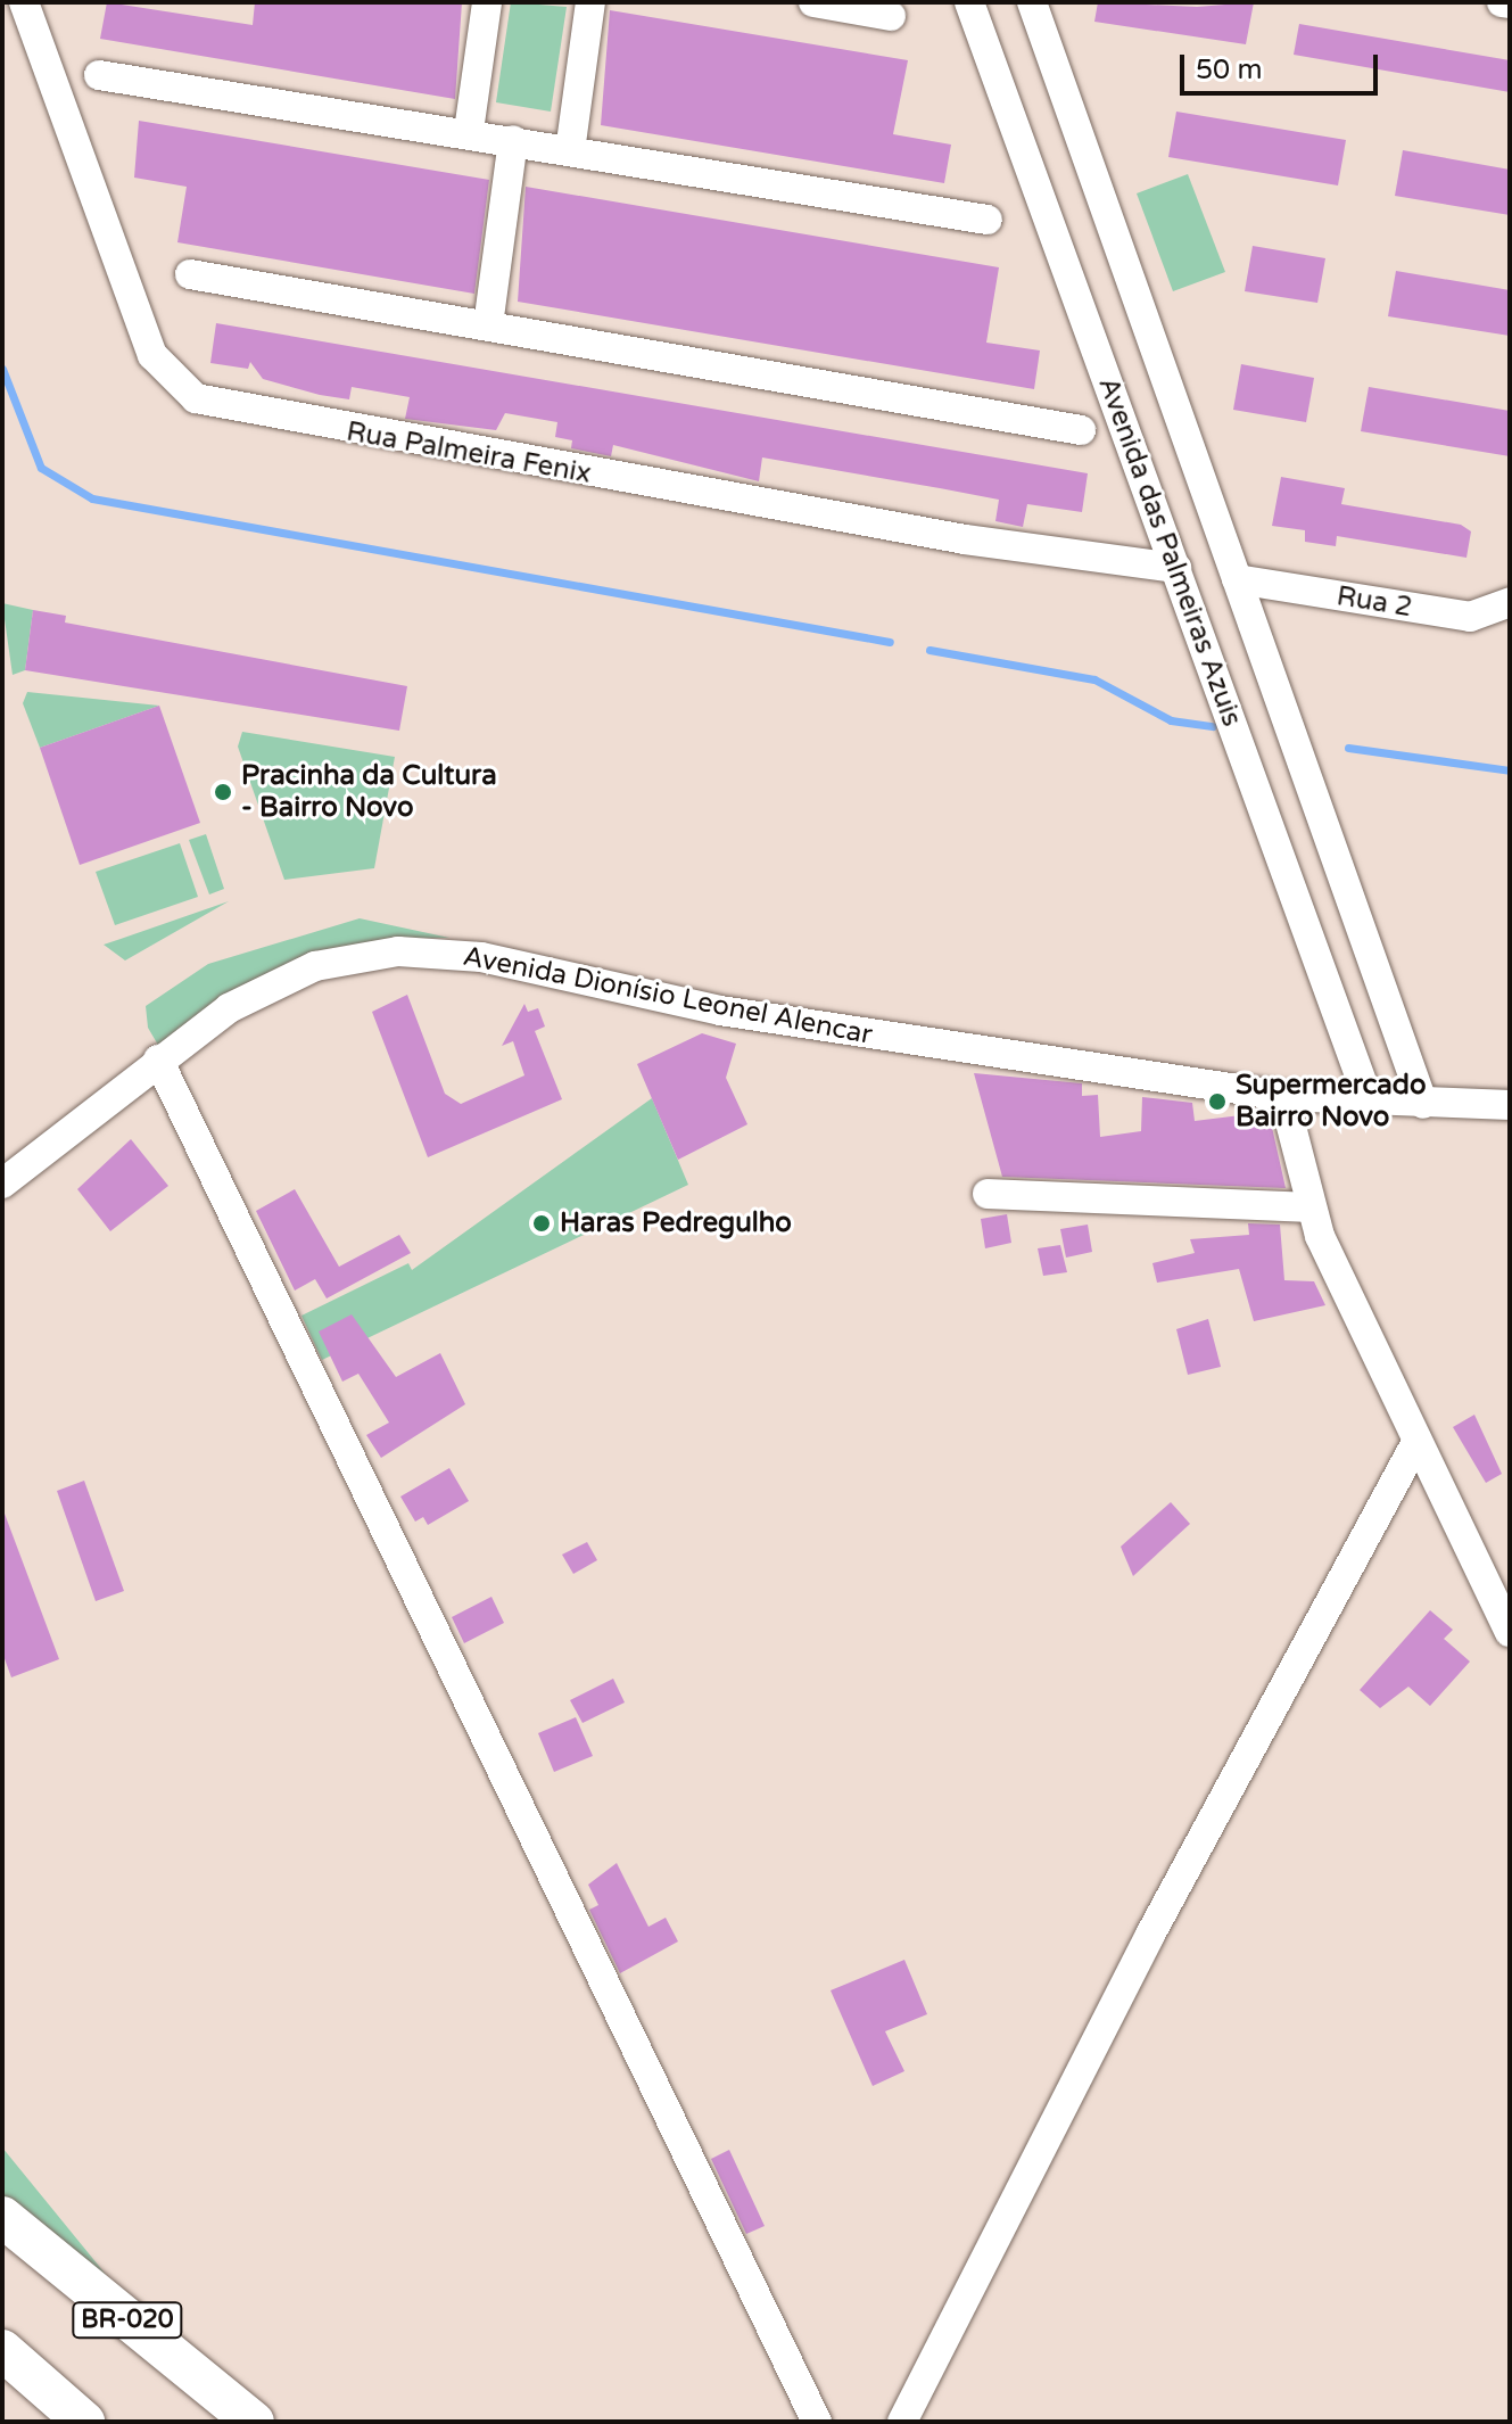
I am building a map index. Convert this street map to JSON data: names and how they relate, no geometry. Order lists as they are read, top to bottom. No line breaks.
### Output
{"streets":{"highway":["BR-020"],"street":["Rua Palmeira Fenix","Avenida das Palmeiras Azuis","Rua 2","Avenida Dionísio Leonel Alencar"]},"crossings":[["Rua Palmeira Fenix","Avenida das Palmeiras Azuis"],["Avenida das Palmeiras Azuis","Rua 2"],["Avenida das Palmeiras Azuis","Avenida Dionísio Leonel Alencar"]],"places":["Pracinha da Cultura - Bairro Novo","Supermercado Bairro Novo","Haras Pedregulho"],"scale_bar":"50 m"}
